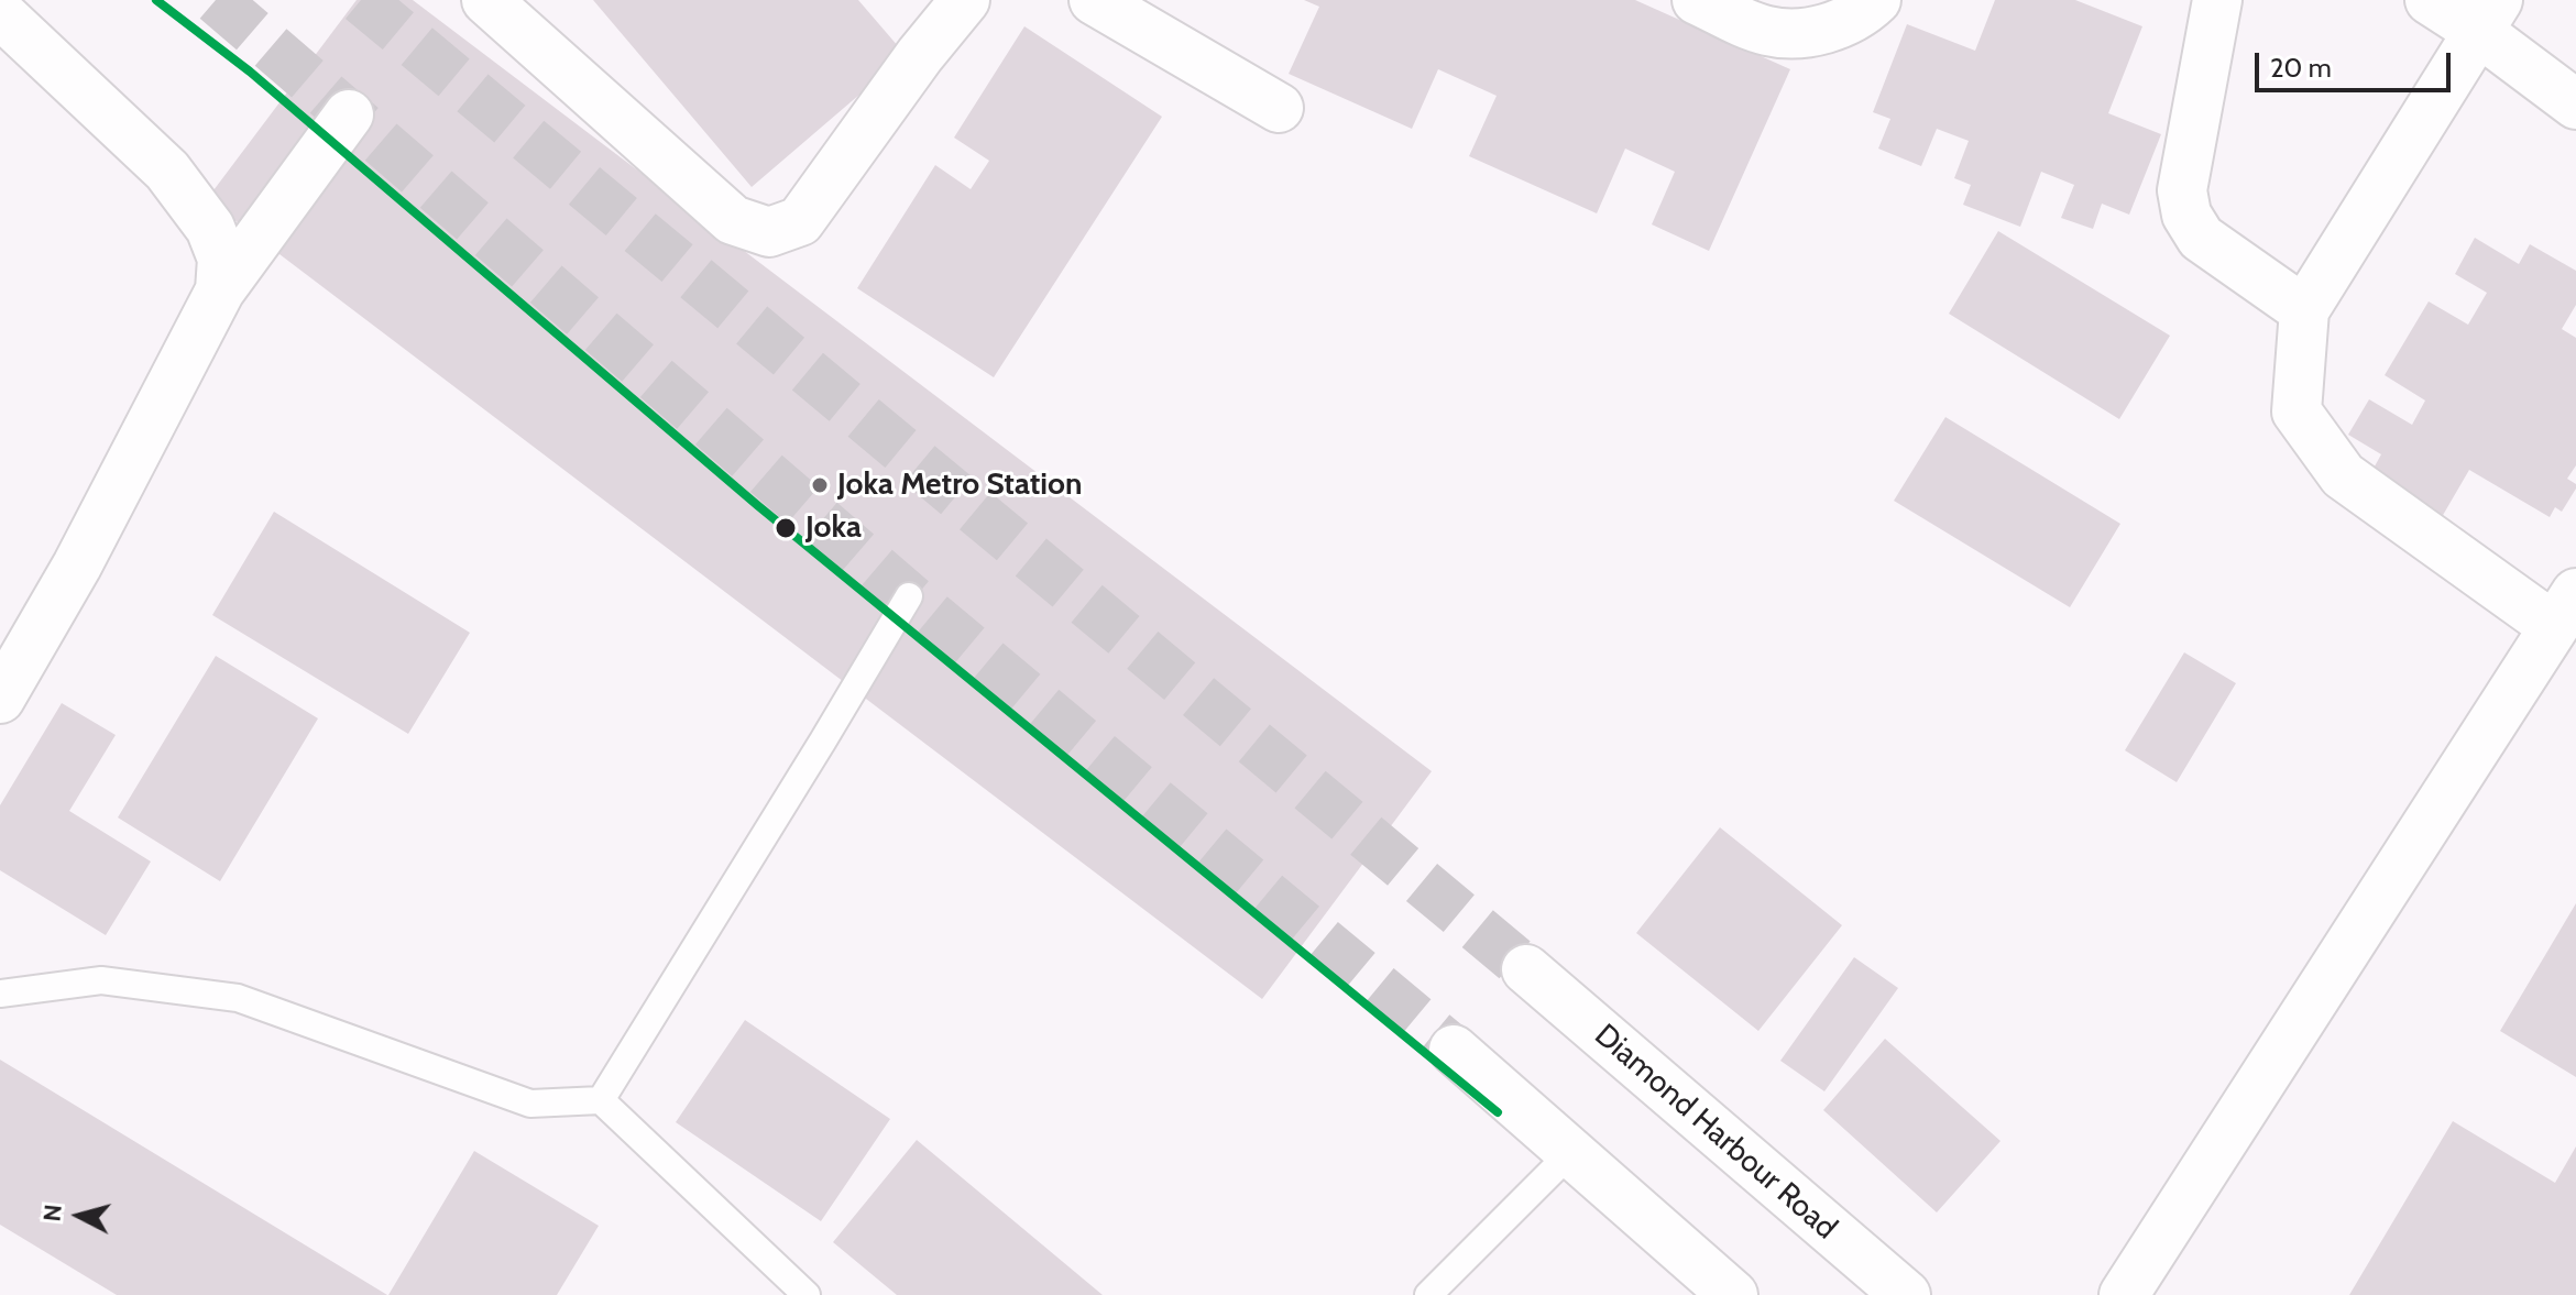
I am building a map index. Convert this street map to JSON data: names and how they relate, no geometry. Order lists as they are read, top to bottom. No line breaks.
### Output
{"streets":{"main road":["Diamond Harbour Road"]},"places":["Joka Metro Station","Joka"],"scale_bar":"20 m","north":"left"}
